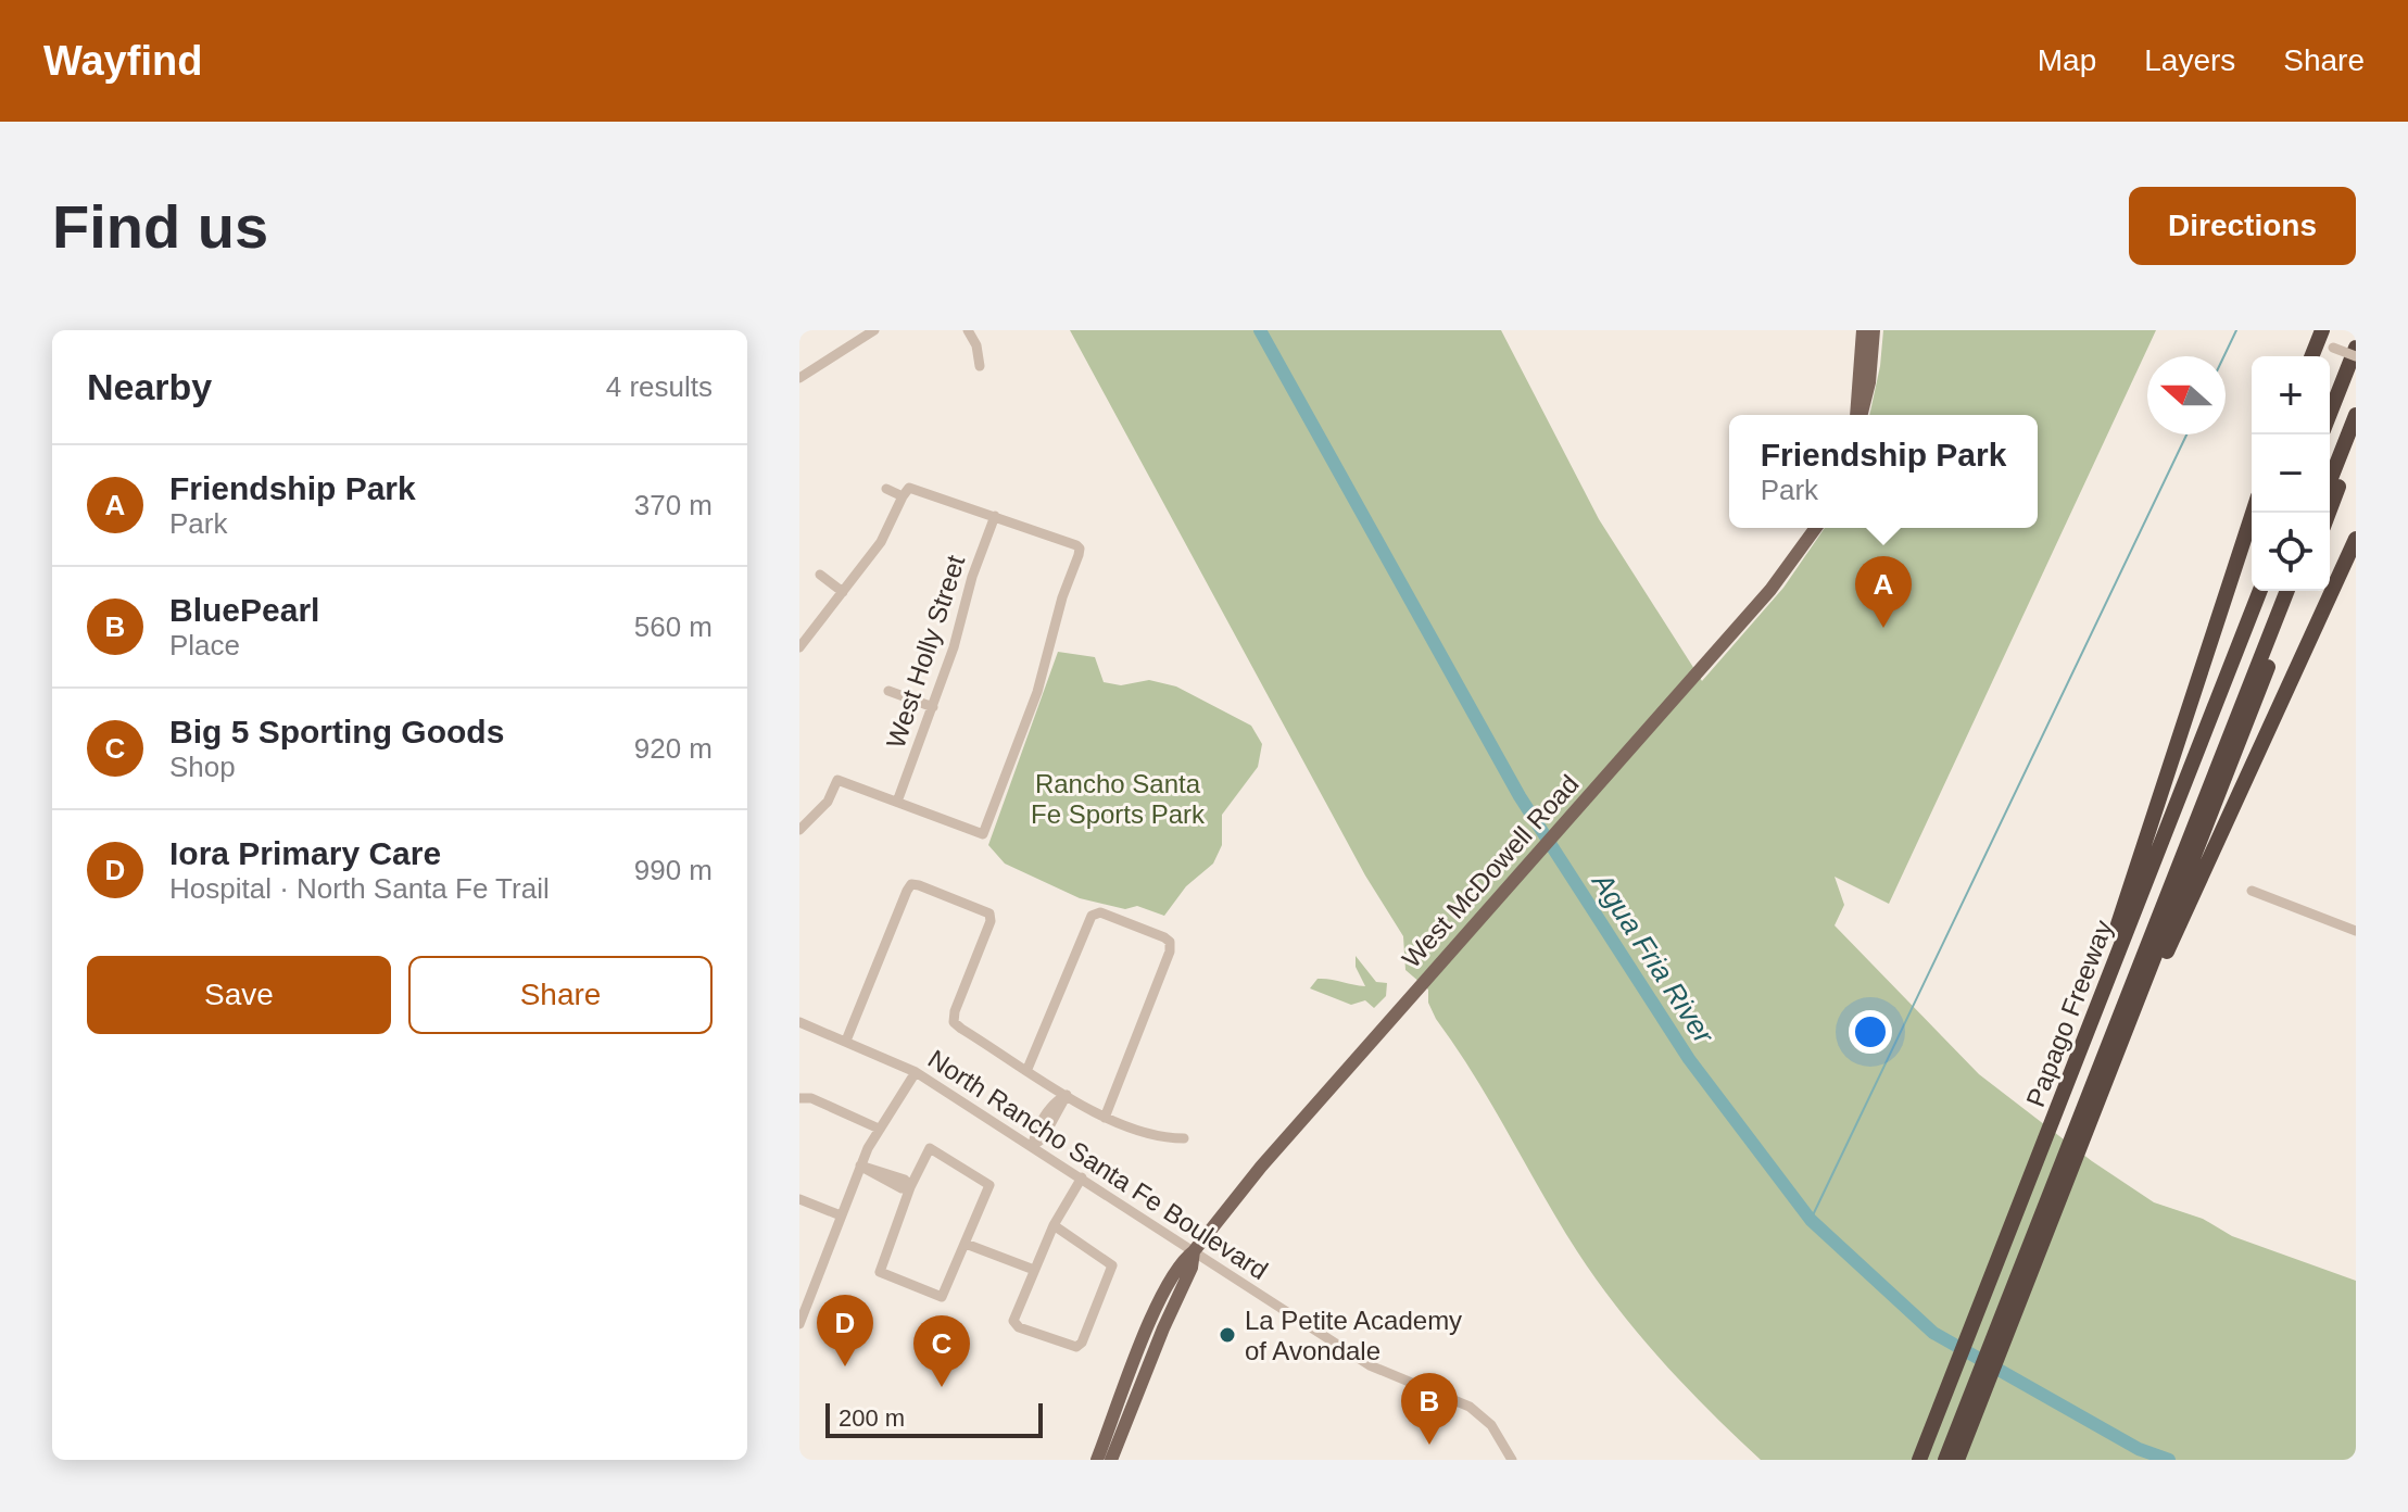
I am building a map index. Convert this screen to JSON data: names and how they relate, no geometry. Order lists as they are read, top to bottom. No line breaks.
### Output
{"streets":{"highway":["Papago Freeway"],"main road":["West McDowell Road"],"street":["West Holly Street","North Rancho Santa Fe Boulevard"]},"crossings":[["West McDowell Road","North Rancho Santa Fe Boulevard"]],"water":["Agua Fria River"],"parks":["Rancho Santa Fe Sports Park"],"places":["La Petite Academy of Avondale"],"scale_bar":"200 m","north":"left","page":{"header":"Wayfind","nav":["Map","Layers","Share"],"buttons":["Directions",["Save","Share"]],"title":"Find us","heading":["Nearby","4 results"],"map_buttons":["+","−"],"popup":["Friendship Park","Park"],"list":[{"mark":"A","name":"Friendship Park","note":"Park","value":"370 m"},{"mark":"B","name":"BluePearl","note":"Place","value":"560 m"},{"mark":"C","name":"Big 5 Sporting Goods","note":"Shop","value":"920 m"},{"mark":"D","name":"Iora Primary Care","note":"Hospital · North Santa Fe Trail","value":"990 m"}],"pins":["A","D","C","B"],"scale":"200 m"}}
